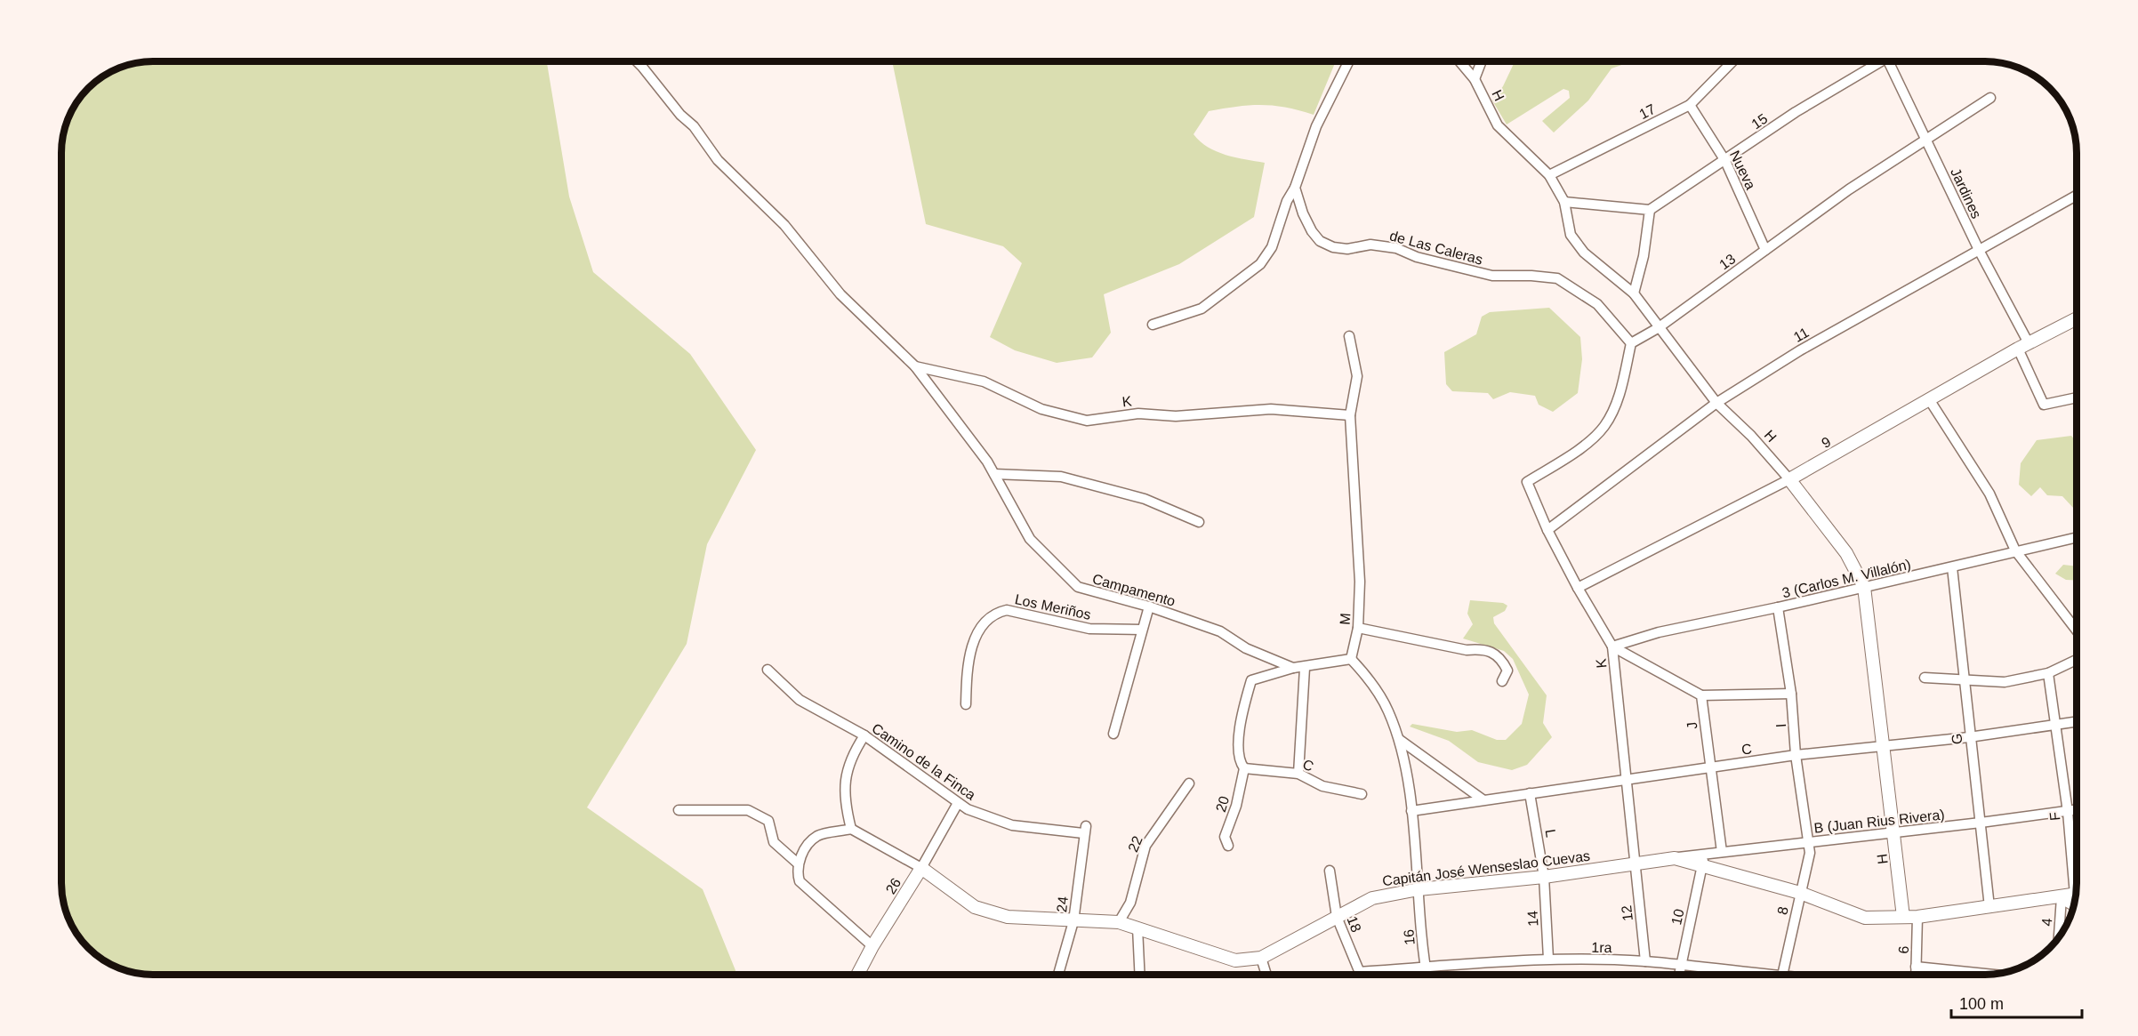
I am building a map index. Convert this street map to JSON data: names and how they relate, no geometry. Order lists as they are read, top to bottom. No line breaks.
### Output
{"streets":{"street":["H","17","15","Nueva","Jardines","de Las Caleras","13","11","K","9","3 (Carlos M. Villalón)","Campamento","Los Meriños","M","J","I","G","C","Camino de la Finca","20","F","B (Juan Rius Rivera)","L","22","Capitán José Wenseslao Cuevas","26","24","8","12","10","14","4","18","16","1ra","6"]},"crossings":[["H","17"],["H","13"],["H","11"],["H","9"],["H","3 (Carlos M. Villalón)"],["H","C"],["H","B (Juan Rius Rivera)"],["H","Capitán José Wenseslao Cuevas"],["17","Nueva"],["15","Nueva"],["Nueva","13"],["Jardines","13"],["Jardines","11"],["Jardines","9"],["de Las Caleras","13"],["de Las Caleras","K"],["13","K"],["11","K"],["K","9"],["K","3 (Carlos M. Villalón)"],["K","Campamento"],["K","M"],["K","C"],["K","Capitán José Wenseslao Cuevas"],["K","12"],["3 (Carlos M. Villalón)","I"],["3 (Carlos M. Villalón)","G"],["Campamento","M"],["J","C"],["J","B (Juan Rius Rivera)"],["I","C"],["I","B (Juan Rius Rivera)"],["I","8"],["G","C"],["G","B (Juan Rius Rivera)"],["C","20"],["C","F"],["C","L"],["Camino de la Finca","26"],["Camino de la Finca","24"],["F","B (Juan Rius Rivera)"],["B (Juan Rius Rivera)","Capitán José Wenseslao Cuevas"],["B (Juan Rius Rivera)","8"],["B (Juan Rius Rivera)","10"],["L","Capitán José Wenseslao Cuevas"],["L","14"],["22","Capitán José Wenseslao Cuevas"],["Capitán José Wenseslao Cuevas","26"],["Capitán José Wenseslao Cuevas","24"],["Capitán José Wenseslao Cuevas","8"],["Capitán José Wenseslao Cuevas","12"],["Capitán José Wenseslao Cuevas","10"],["Capitán José Wenseslao Cuevas","14"],["Capitán José Wenseslao Cuevas","18"],["Capitán José Wenseslao Cuevas","16"],["12","1ra"],["10","1ra"],["14","1ra"],["18","1ra"],["16","1ra"]],"scale_bar":"100 m"}
